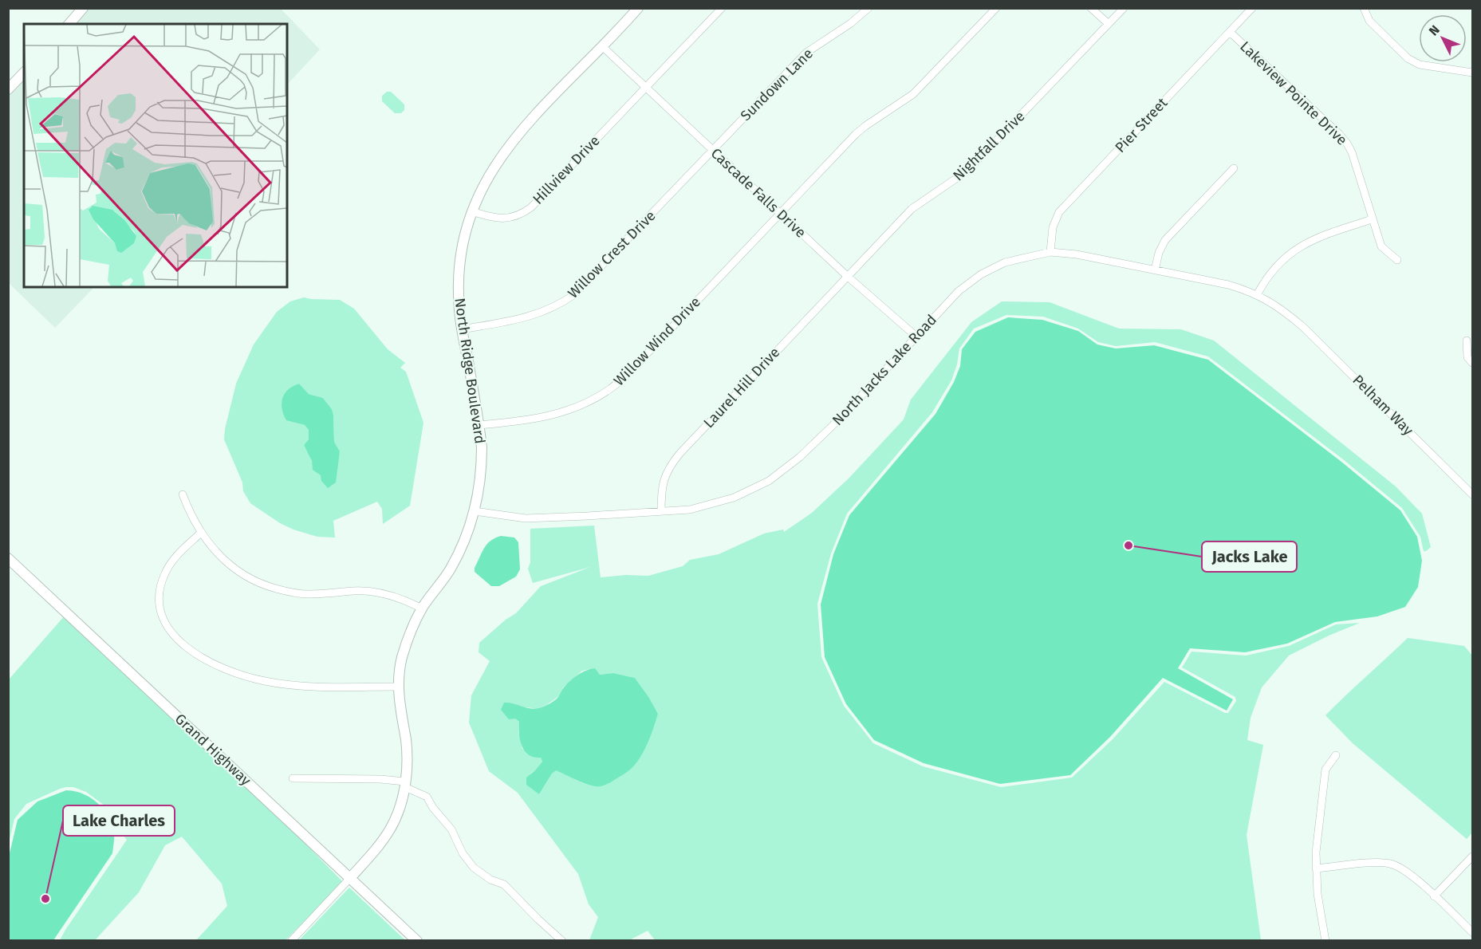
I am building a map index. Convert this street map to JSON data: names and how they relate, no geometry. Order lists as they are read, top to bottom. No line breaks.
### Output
{"streets":{"street":["Sundown Lane","Lakeview Pointe Drive","Pier Street","Nightfall Drive","Hillview Drive","Cascade Falls Drive","Willow Crest Drive","Willow Wind Drive","North Jacks Lake Road","North Ridge Boulevard","Laurel Hill Drive","Pelham Way","Grand Highway"]},"crossings":[["Sundown Lane","Cascade Falls Drive"],["Sundown Lane","Willow Crest Drive"],["Lakeview Pointe Drive","Pier Street"],["Pier Street","North Jacks Lake Road"],["Nightfall Drive","Cascade Falls Drive"],["Nightfall Drive","Laurel Hill Drive"],["Hillview Drive","Cascade Falls Drive"],["Hillview Drive","North Ridge Boulevard"],["Cascade Falls Drive","Willow Crest Drive"],["Cascade Falls Drive","Willow Wind Drive"],["Cascade Falls Drive","North Jacks Lake Road"],["Cascade Falls Drive","North Ridge Boulevard"],["Cascade Falls Drive","Laurel Hill Drive"],["Willow Crest Drive","North Ridge Boulevard"],["Willow Wind Drive","North Ridge Boulevard"],["North Jacks Lake Road","North Ridge Boulevard"],["North Jacks Lake Road","Laurel Hill Drive"],["North Jacks Lake Road","Pelham Way"]],"places":["Jacks Lake","Lake Charles"],"north":"top left"}
